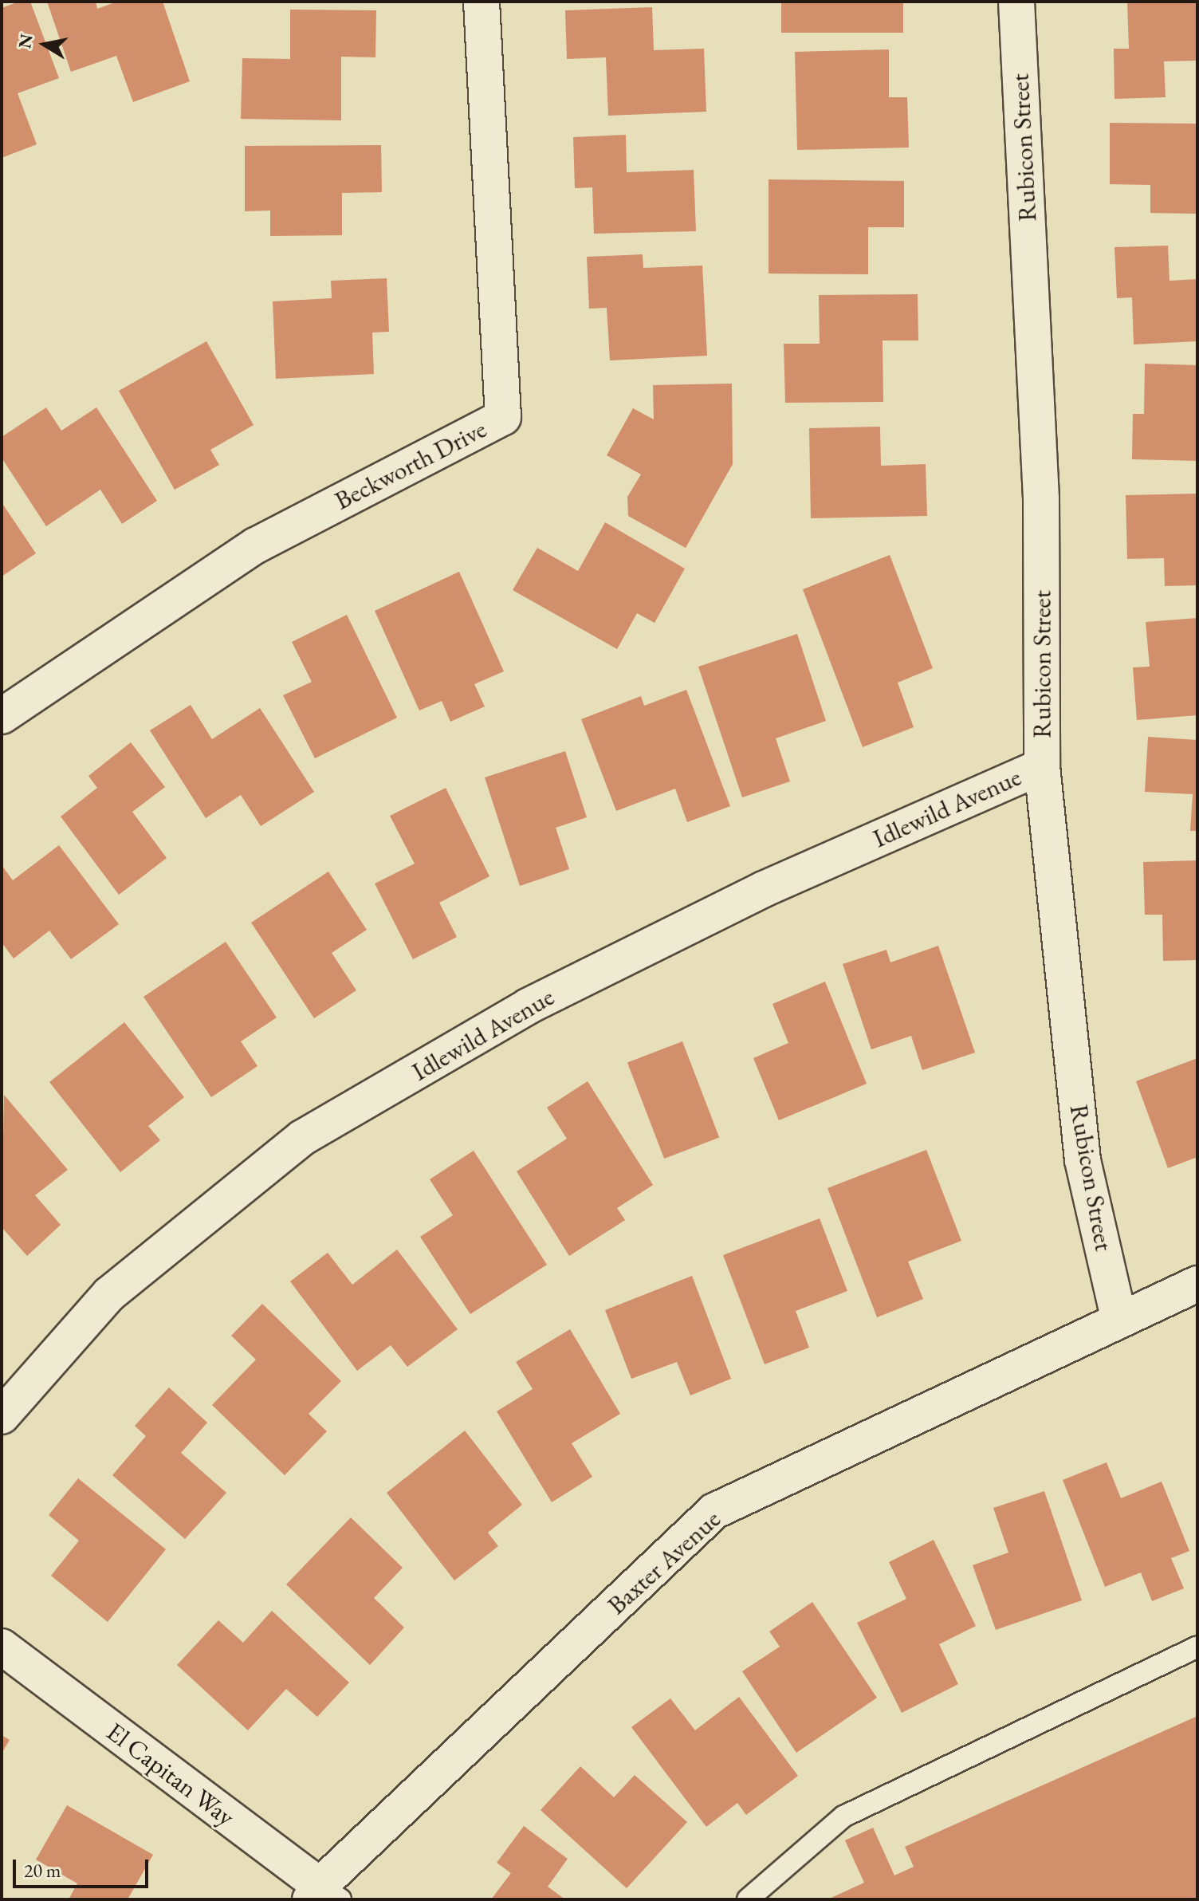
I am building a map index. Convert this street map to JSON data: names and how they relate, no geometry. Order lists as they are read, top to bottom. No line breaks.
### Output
{"streets":{"street":["Rubicon Street","Beckworth Drive","Idlewild Avenue","Baxter Avenue","El Capitan Way"]},"crossings":[["Rubicon Street","Idlewild Avenue"],["Rubicon Street","Baxter Avenue"],["Baxter Avenue","El Capitan Way"]],"scale_bar":"20 m","north":"left"}
